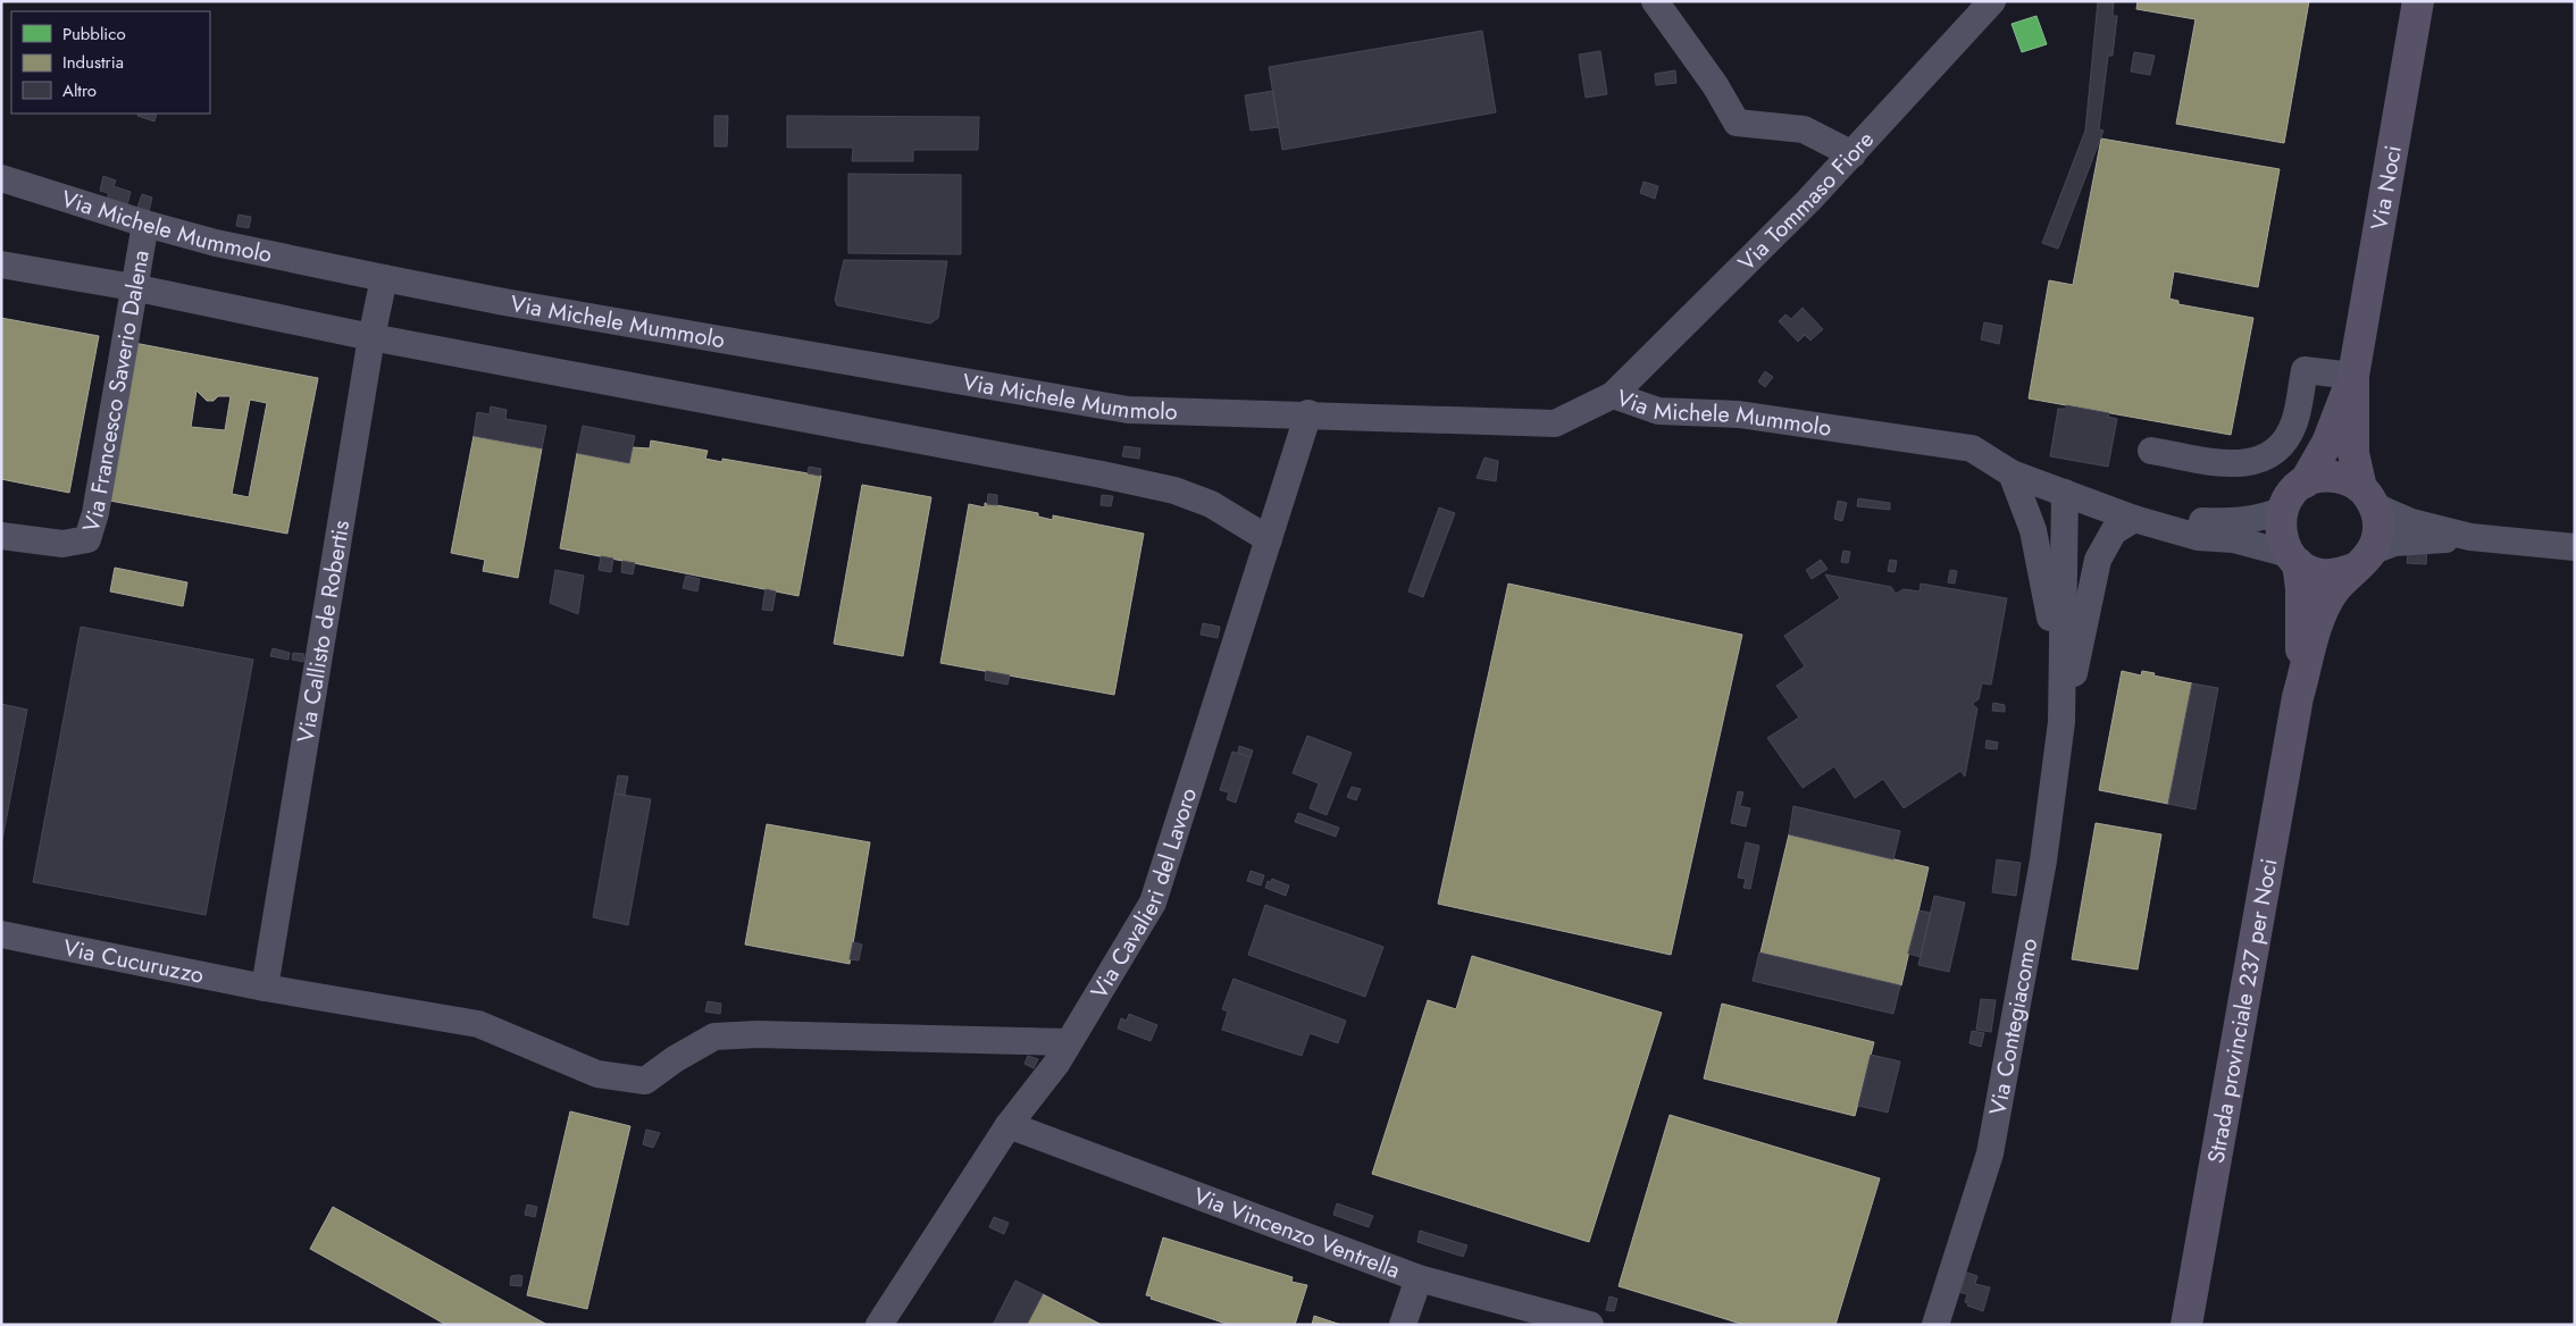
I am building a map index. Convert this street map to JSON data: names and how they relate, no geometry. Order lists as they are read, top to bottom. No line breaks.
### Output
{"streets":{"main road":["Via Noci","Strada provinciale 237 per Noci"],"street":["Via Tommaso Fiore","Via Michele Mummolo","Via Francesco Saverio Dalena","Via Callisto de Robertis","Via Cavalieri del Lavoro","Via Cucuruzzo","Via Contegiacomo","Via Vincenzo Ventrella"]},"crossings":[["Via Noci","Via Michele Mummolo"],["Via Noci","Strada provinciale 237 per Noci"],["Via Tommaso Fiore","Via Michele Mummolo"],["Via Michele Mummolo","Via Francesco Saverio Dalena"],["Via Michele Mummolo","Via Callisto de Robertis"],["Via Michele Mummolo","Via Cavalieri del Lavoro"],["Via Michele Mummolo","Strada provinciale 237 per Noci"],["Via Michele Mummolo","Via Contegiacomo"],["Via Callisto de Robertis","Via Cucuruzzo"],["Via Cavalieri del Lavoro","Via Cucuruzzo"],["Via Cavalieri del Lavoro","Via Vincenzo Ventrella"]],"legend":["Pubblico","Industria","Altro"]}
